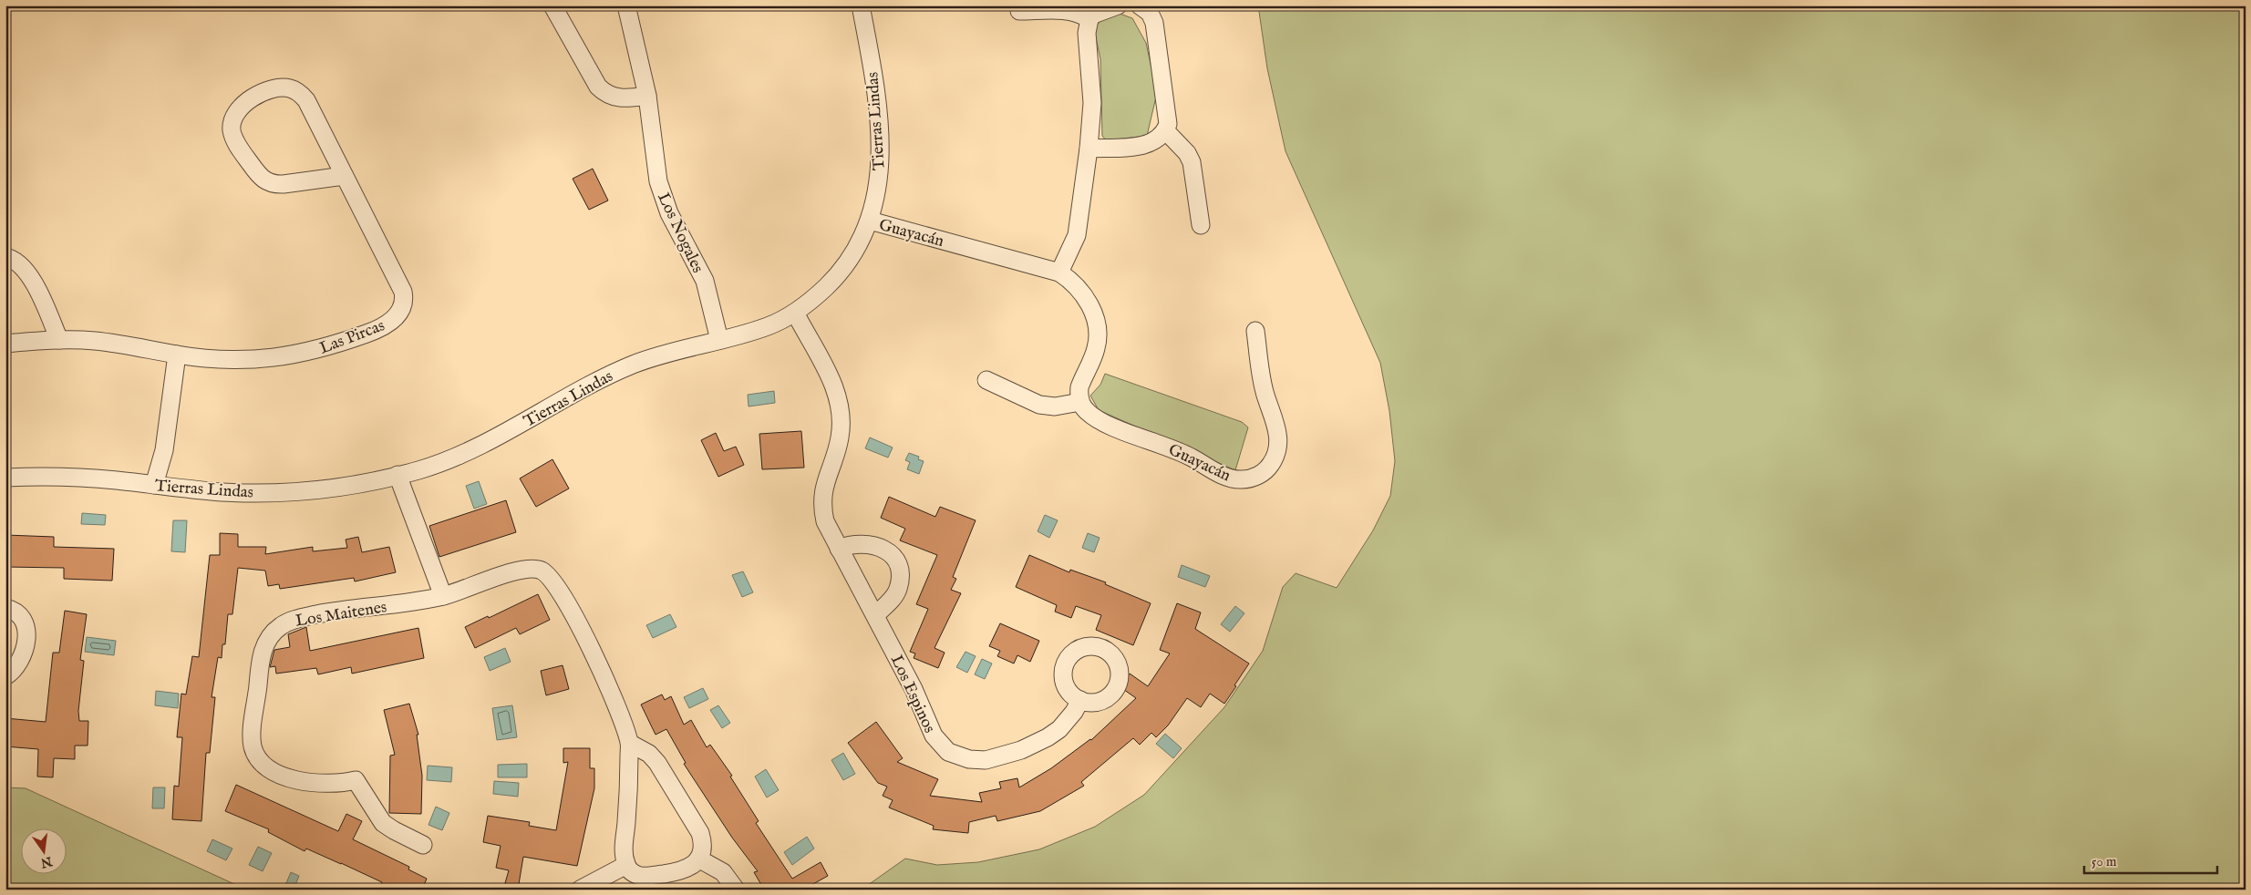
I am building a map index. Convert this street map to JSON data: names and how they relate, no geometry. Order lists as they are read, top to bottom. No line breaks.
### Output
{"streets":{"street":["Tierras Lindas","Los Nogales","Guayacán","Las Pircas","Los Maitenes","Los Espinos"]},"crossings":[["Tierras Lindas","Los Nogales"],["Tierras Lindas","Guayacán"],["Tierras Lindas","Los Espinos"]],"scale_bar":"50 m","north":"bottom"}
